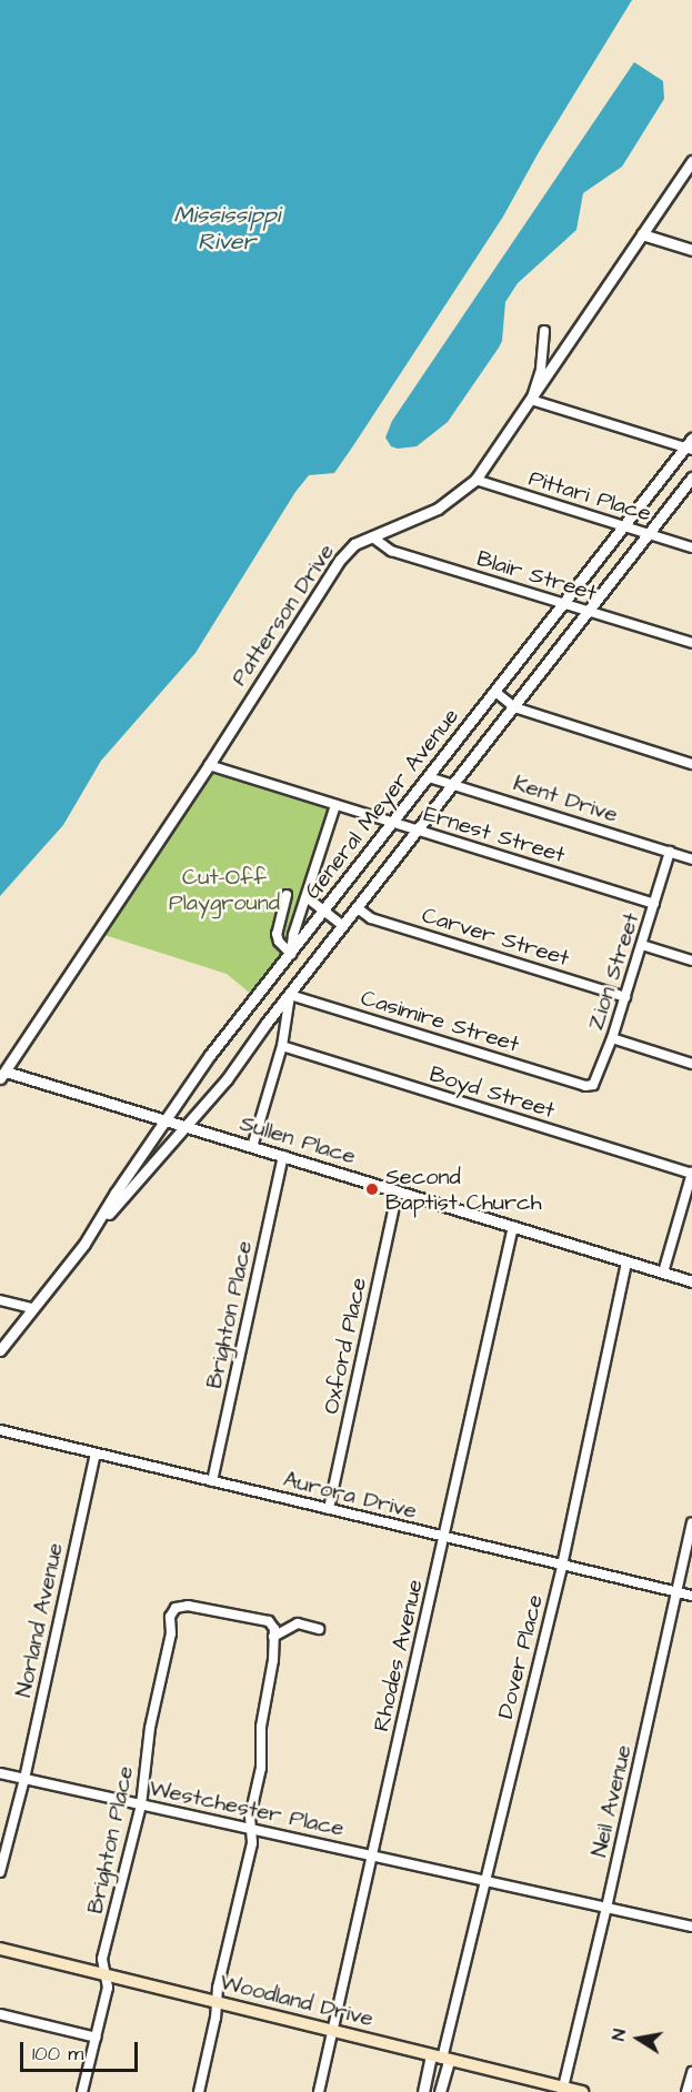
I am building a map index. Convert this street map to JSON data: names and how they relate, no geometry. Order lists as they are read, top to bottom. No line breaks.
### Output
{"streets":{"main road":["Woodland Drive"],"street":["Pittari Place","Blair Street","Patterson Drive","Kent Drive","General Meyer Avenue","Ernest Street","Carver Street","Zion Street","Casimire Street","Boyd Street","Sullen Place","Brighton Place","Oxford Place","Aurora Drive","Norland Avenue","Rhodes Avenue","Dover Place","Neil Avenue","Westchester Place"]},"crossings":[["Pittari Place","Patterson Drive"],["Pittari Place","General Meyer Avenue"],["Blair Street","Patterson Drive"],["Blair Street","General Meyer Avenue"],["Patterson Drive","Ernest Street"],["Patterson Drive","Sullen Place"],["Kent Drive","General Meyer Avenue"],["Kent Drive","Zion Street"],["General Meyer Avenue","Ernest Street"],["General Meyer Avenue","Carver Street"],["General Meyer Avenue","Casimire Street"],["General Meyer Avenue","Sullen Place"],["Ernest Street","Zion Street"],["Carver Street","Zion Street"],["Zion Street","Casimire Street"],["Sullen Place","Brighton Place"],["Sullen Place","Oxford Place"],["Sullen Place","Rhodes Avenue"],["Sullen Place","Dover Place"],["Brighton Place","Aurora Drive"],["Brighton Place","Westchester Place"],["Brighton Place","Woodland Drive"],["Oxford Place","Aurora Drive"],["Aurora Drive","Norland Avenue"],["Aurora Drive","Rhodes Avenue"],["Aurora Drive","Dover Place"],["Aurora Drive","Neil Avenue"],["Norland Avenue","Westchester Place"],["Rhodes Avenue","Westchester Place"],["Rhodes Avenue","Woodland Drive"],["Dover Place","Westchester Place"],["Dover Place","Woodland Drive"],["Neil Avenue","Westchester Place"],["Neil Avenue","Woodland Drive"]],"water":["Mississippi River"],"parks":["Cut-Off Playground"],"places":["Second Baptist Church"],"scale_bar":"100 m","north":"left"}
